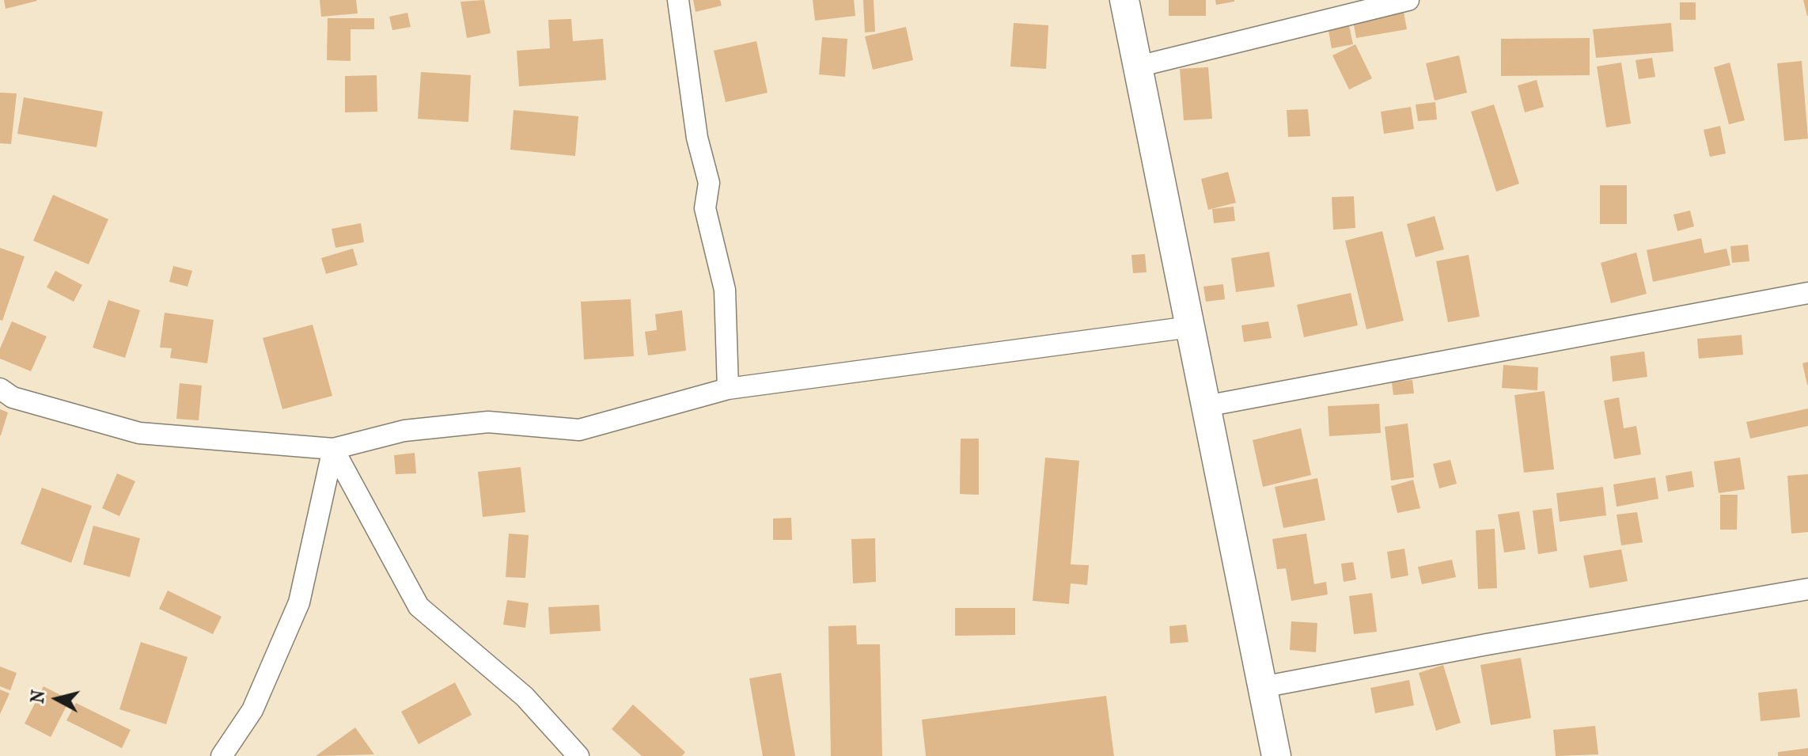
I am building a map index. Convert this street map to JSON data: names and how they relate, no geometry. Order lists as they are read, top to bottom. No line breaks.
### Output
{"north":"left"}
